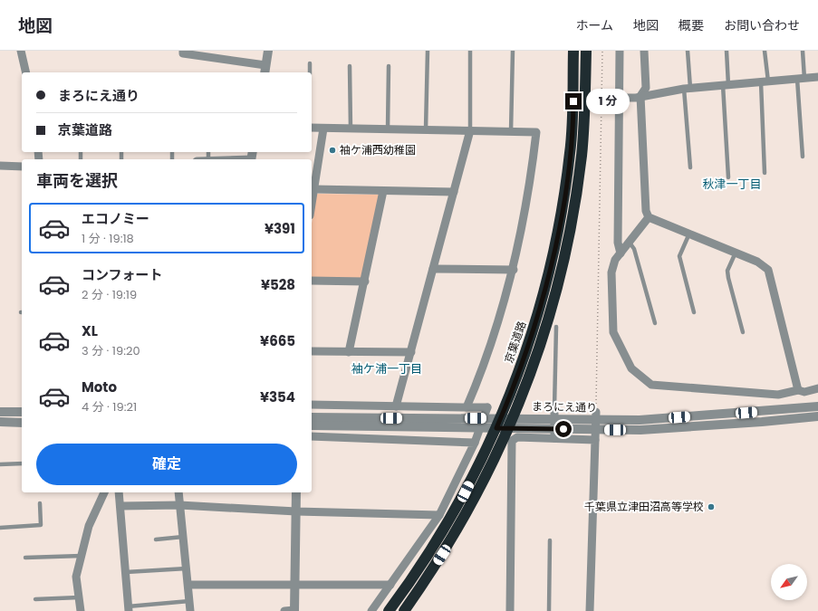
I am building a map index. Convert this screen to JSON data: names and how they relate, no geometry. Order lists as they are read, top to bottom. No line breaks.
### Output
{"streets":{"highway":["京葉道路"],"street":["まろにえ通り"]},"crossings":[["京葉道路","まろにえ通り"]],"districts":["秋津一丁目","袖ケ浦一丁目"],"places":["袖ケ浦西幼稚園","千葉県立津田沼高等学校"],"north":"bottom left","page":{"header":"地図","nav":["ホーム","地図","概要","お問い合わせ"],"banner":["まろにえ通り","京葉道路"],"bubble":"1 分","heading":"車両を選択","list":[{"name":"エコノミー","note":"1 分 · 19:18","value":"¥391"},{"name":"コンフォート","note":"2 分 · 19:19","value":"¥528"},{"name":"XL","note":"3 分 · 19:20","value":"¥665"},{"name":"Moto","note":"4 分 · 19:21","value":"¥354"}],"buttons":"確定"}}
